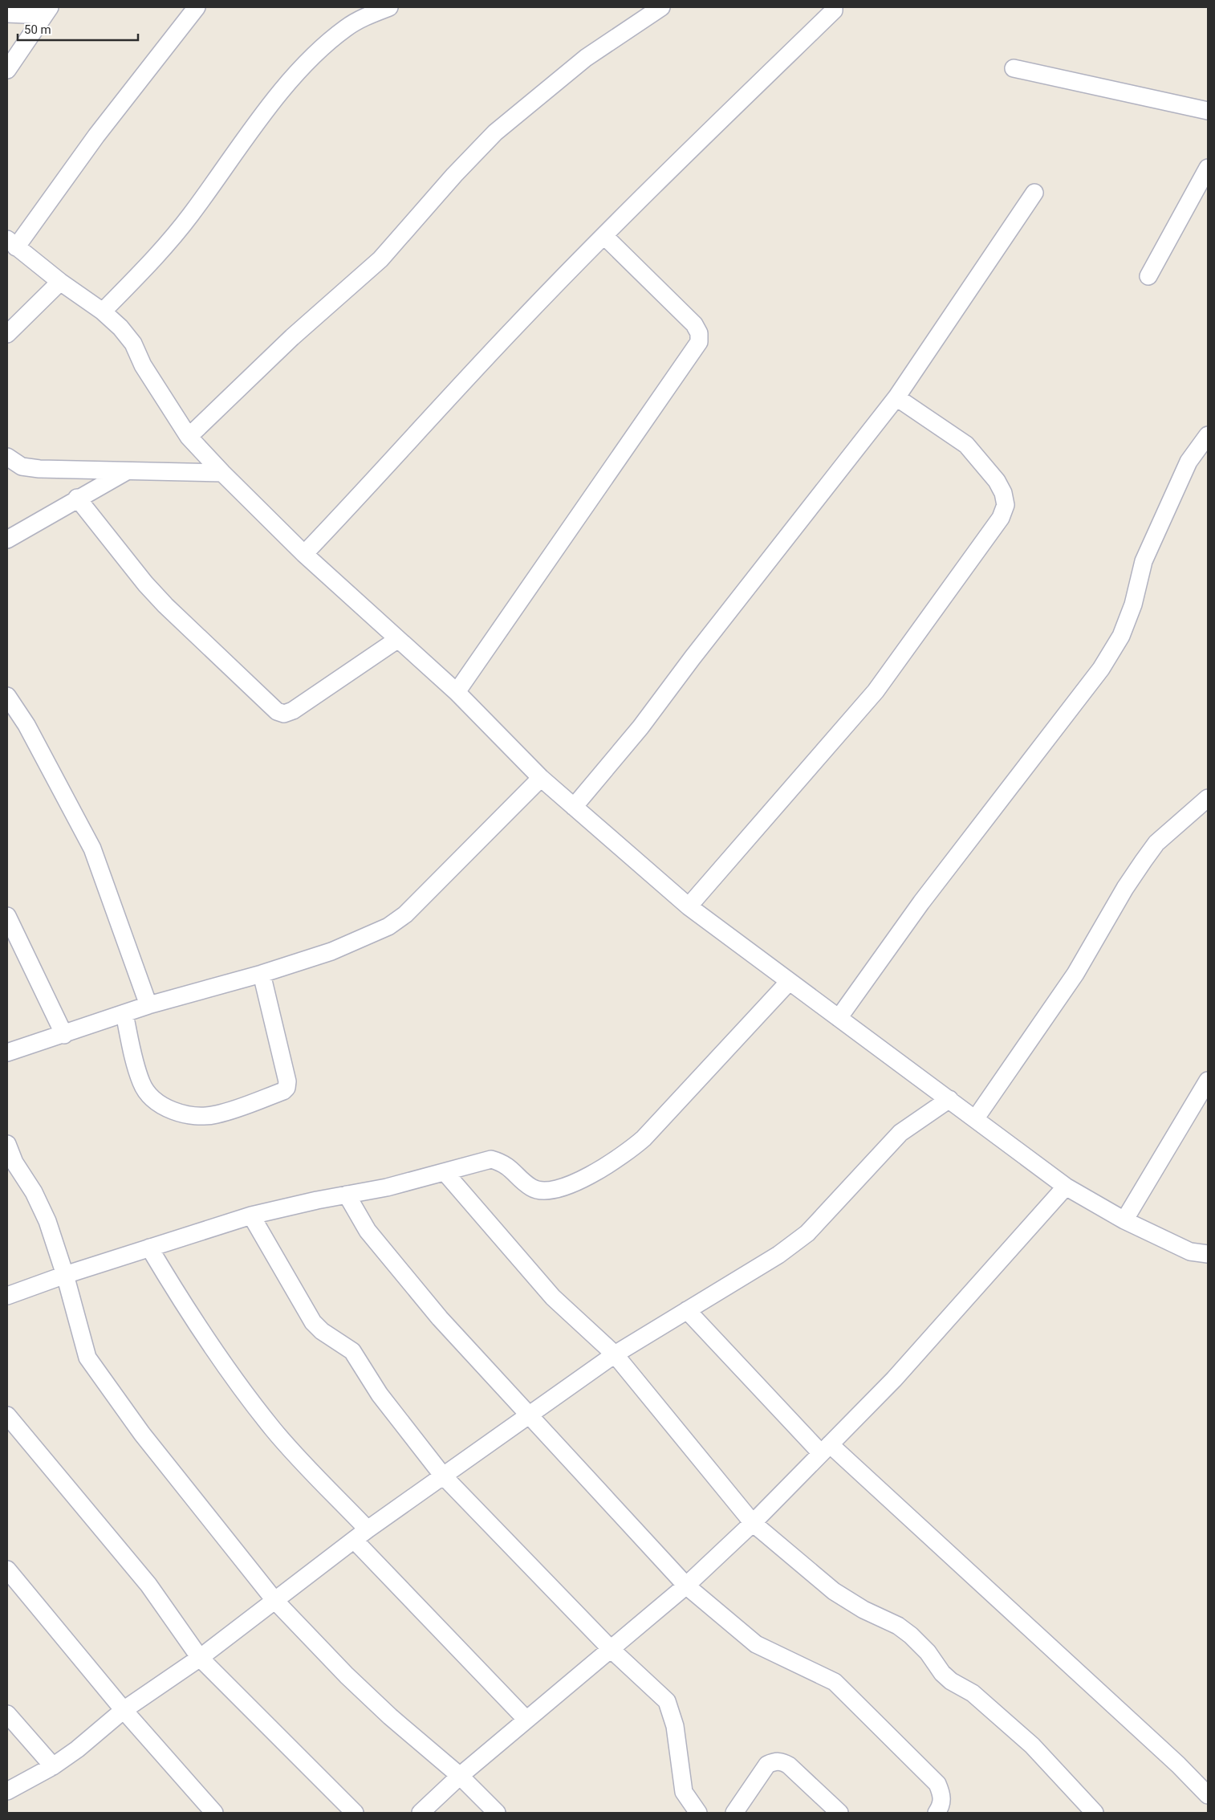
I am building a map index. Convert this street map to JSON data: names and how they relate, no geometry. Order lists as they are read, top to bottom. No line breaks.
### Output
{"scale_bar":"50 m"}
